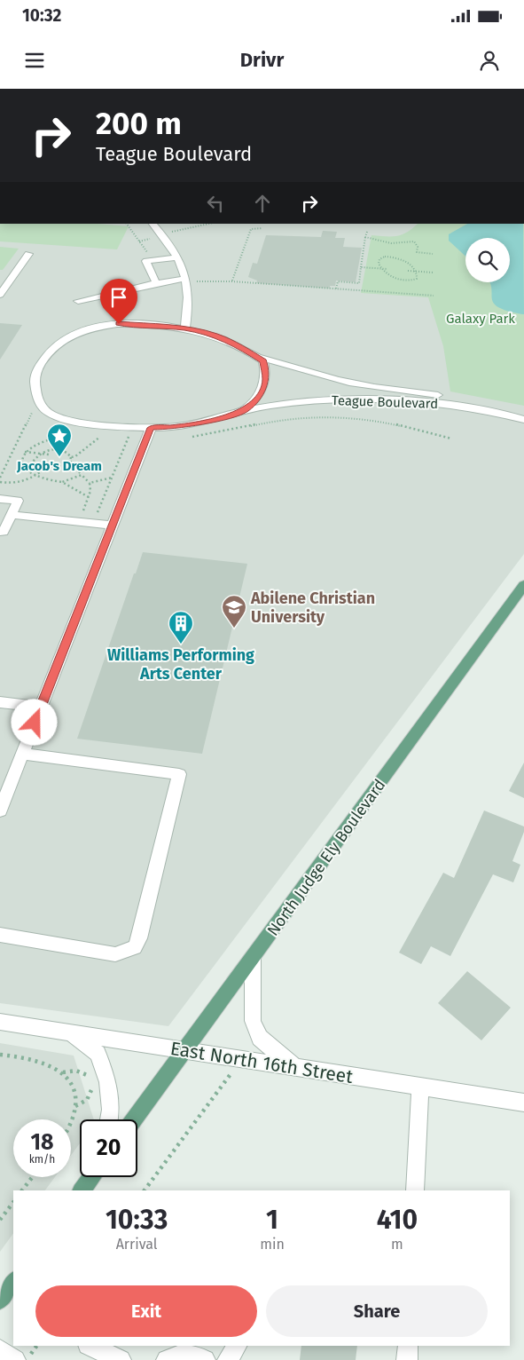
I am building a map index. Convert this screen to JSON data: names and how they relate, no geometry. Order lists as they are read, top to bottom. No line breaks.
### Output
{"streets":{"main road":["North Judge Ely Boulevard"],"street":["Teague Boulevard","East North 16th Street"]},"crossings":[["North Judge Ely Boulevard","East North 16th Street"]],"parks":["Galaxy Park"],"places":{"place":["Jacob's Dream"],"school or university":["Abilene Christian University"],"building":["Williams Performing Arts Center"]},"page":{"status":"10:32","header":"Drivr","turn":["200 m","Teague Boulevard"],"speed":"18 km/h","limit":"20","eta":["10:33","Arrival","1","min","410","m"],"buttons":["Exit","Share"]}}
